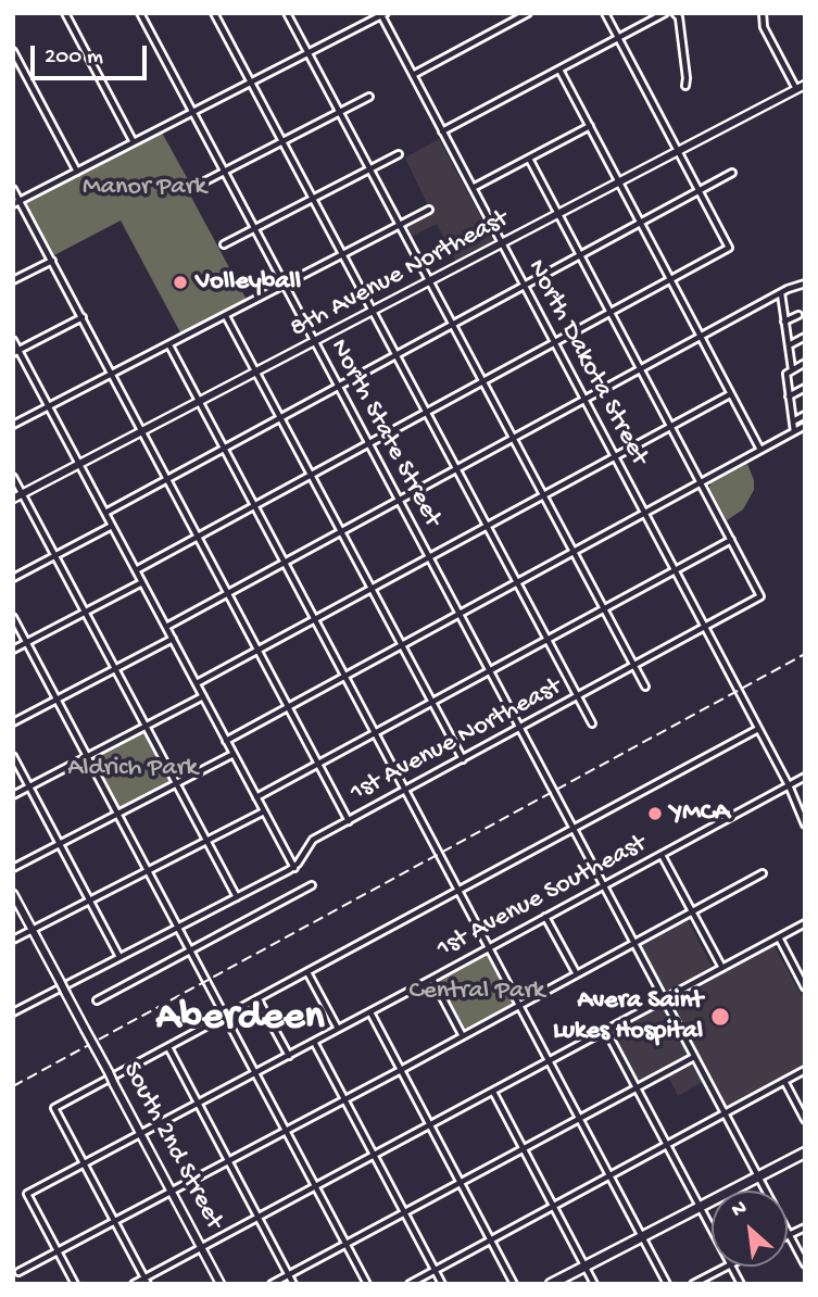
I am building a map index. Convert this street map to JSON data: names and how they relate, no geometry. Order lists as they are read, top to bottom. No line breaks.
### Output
{"streets":{"main road":["8th Avenue Northeast","South 2nd Street"],"street":["North Dakota Street","North State Street","1st Avenue Northeast","1st Avenue Southeast"]},"crossings":[["8th Avenue Northeast","North Dakota Street"],["8th Avenue Northeast","North State Street"],["North Dakota Street","1st Avenue Northeast"],["North Dakota Street","1st Avenue Southeast"],["North State Street","1st Avenue Northeast"],["North State Street","1st Avenue Southeast"],["1st Avenue Southeast","South 2nd Street"]],"districts":["Aberdeen"],"parks":["Manor Park","Aldrich Park","Central Park"],"places":["Volleyball","YMCA","Avera Saint Lukes Hospital"],"scale_bar":"200 m","north":"top left"}
